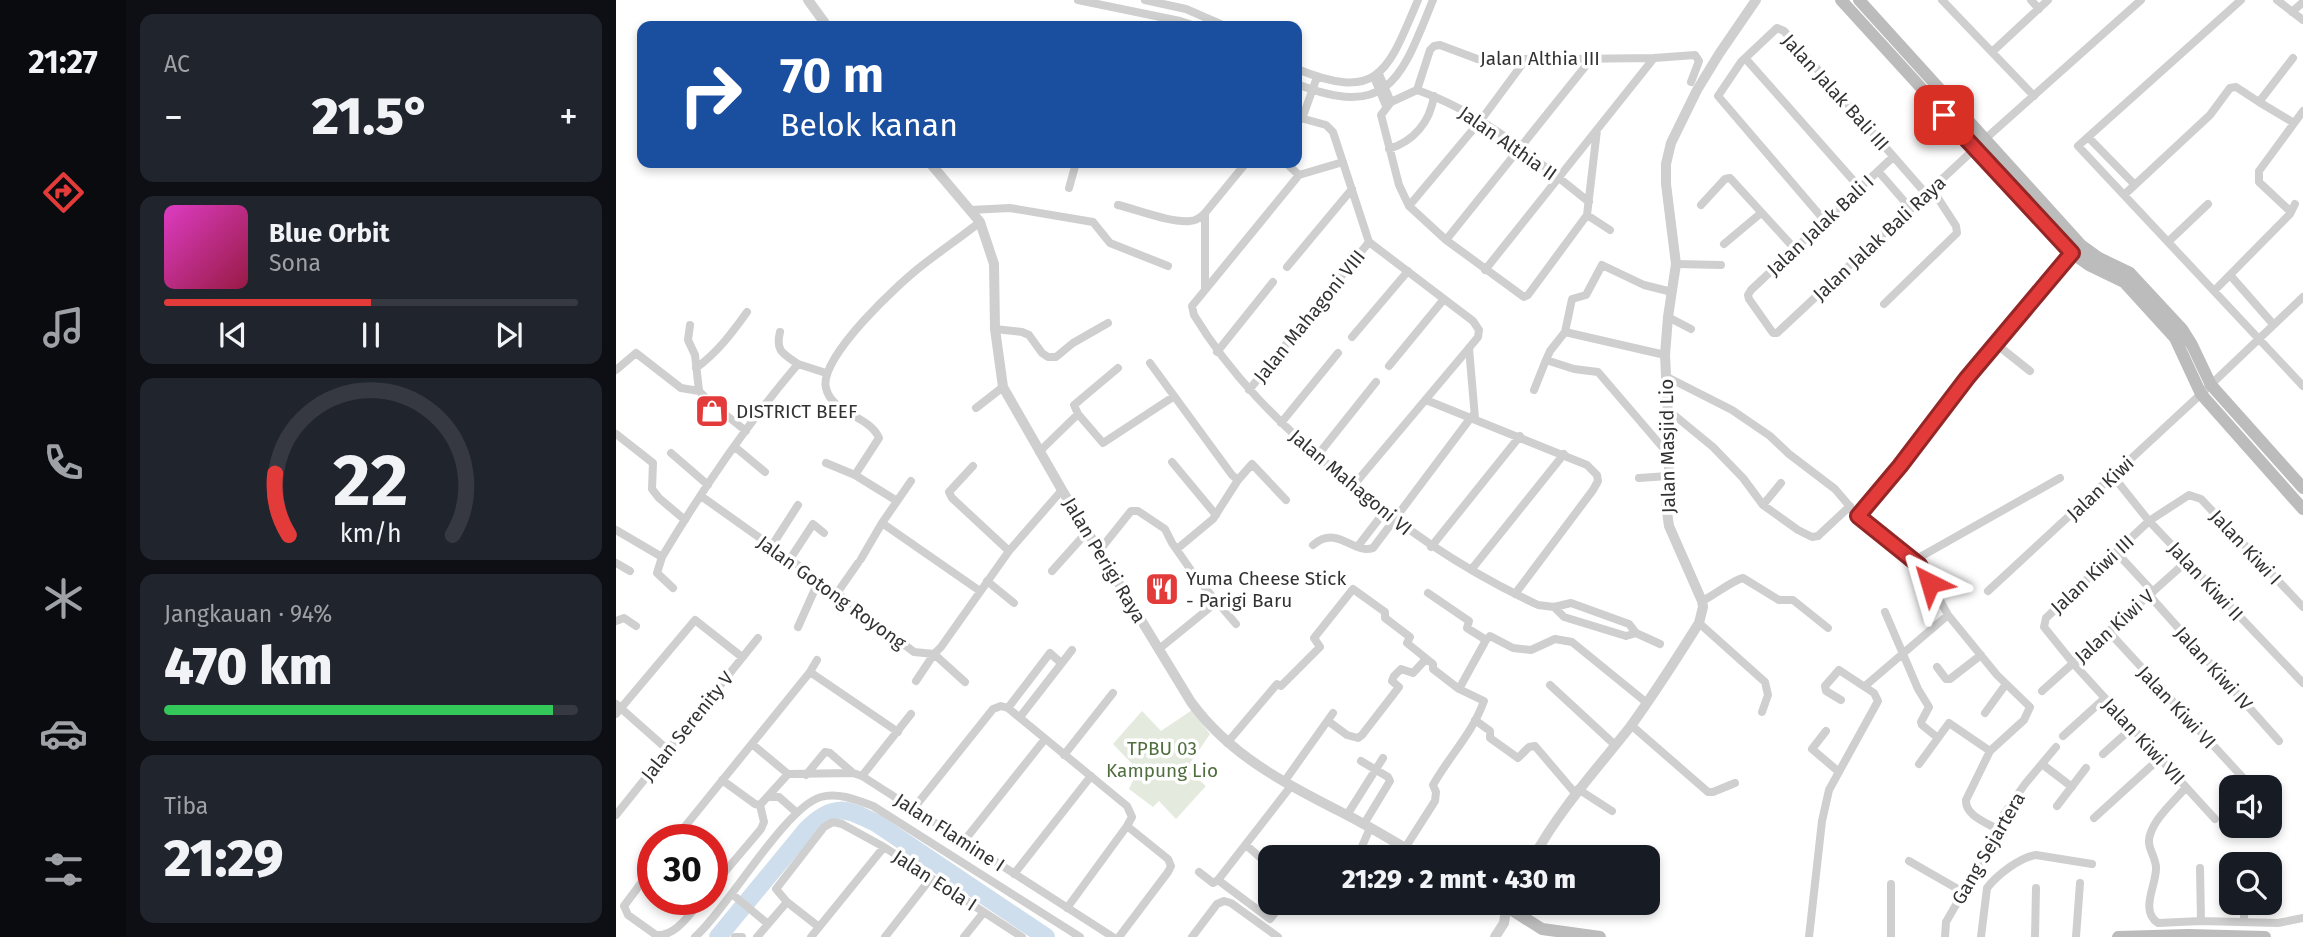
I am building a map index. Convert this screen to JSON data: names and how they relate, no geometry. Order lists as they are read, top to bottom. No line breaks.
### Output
{"streets":{"street":["Jalan Althia III","Jalan Jalak Bali III","Jalan Althia II","Jalan Jalak Bali I","Jalan Jalak Bali Raya","Jalan Mahagoni VIII","Jalan Masjid Lio","Jalan Mahagoni VI","Jalan Kiwi","Jalan Kiwi I","Jalan Perigi Raya","Jalan Kiwi III","Jalan Kiwi II","Jalan Gotong Royong","Jalan Kiwi V","Jalan Kiwi IV","Jalan Kiwi VI","Jalan Serenity V","Jalan Kiwi VII","Jalan Flamine I","Gang Sejartera","Jalan Eola I"]},"crossings":[["Jalan Althia III","Jalan Althia II"],["Jalan Jalak Bali III","Jalan Jalak Bali I"],["Jalan Jalak Bali III","Jalan Jalak Bali Raya"],["Jalan Jalak Bali I","Jalan Jalak Bali Raya"],["Jalan Mahagoni VIII","Jalan Mahagoni VI"],["Jalan Kiwi","Jalan Kiwi II"],["Jalan Kiwi I","Jalan Kiwi III"],["Jalan Kiwi I","Jalan Kiwi II"],["Jalan Kiwi III","Jalan Kiwi II"],["Jalan Kiwi III","Jalan Kiwi V"],["Jalan Kiwi III","Jalan Kiwi IV"],["Jalan Kiwi III","Jalan Kiwi VII"],["Jalan Kiwi II","Jalan Kiwi V"],["Jalan Kiwi V","Jalan Kiwi IV"],["Jalan Kiwi V","Jalan Kiwi VI"],["Jalan Kiwi V","Jalan Kiwi VII"]],"parks":["TPBU 03 Kampung Lio"],"places":{"shop":["DISTRICT BEEF"],"restaurant":["Yuma Cheese Stick - Parigi Baru"]},"page":{"tabs":"21:27","tile":["AC",["Jangkauan · 94%","470 km"],["Tiba","21:29"]],"turn":["70 m","Belok kanan"],"heat":["−","21.5°","+"],"song":["Blue Orbit","Sona"],"limit":"30","trip":"21:29 · 2 mnt · 430 m","gauge":["22","km/h"]}}
